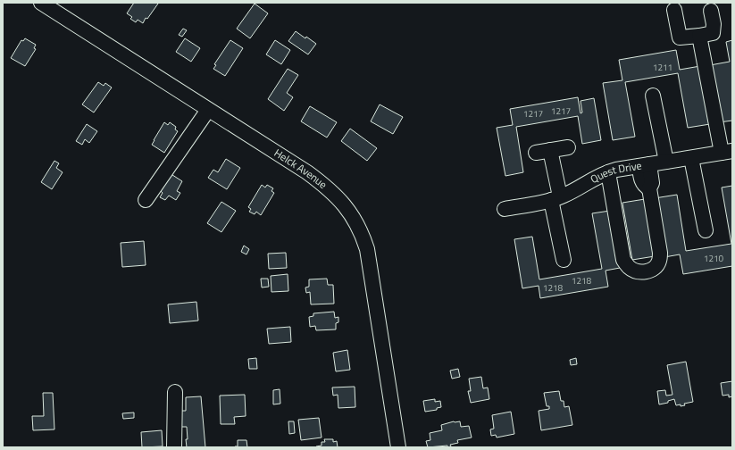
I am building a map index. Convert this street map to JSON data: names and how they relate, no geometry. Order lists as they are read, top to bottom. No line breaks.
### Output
{"streets":{"street":["Helck Avenue","Quest Drive"]},"house_numbers":["1211","1217","1217","1210","1218","1218"]}
